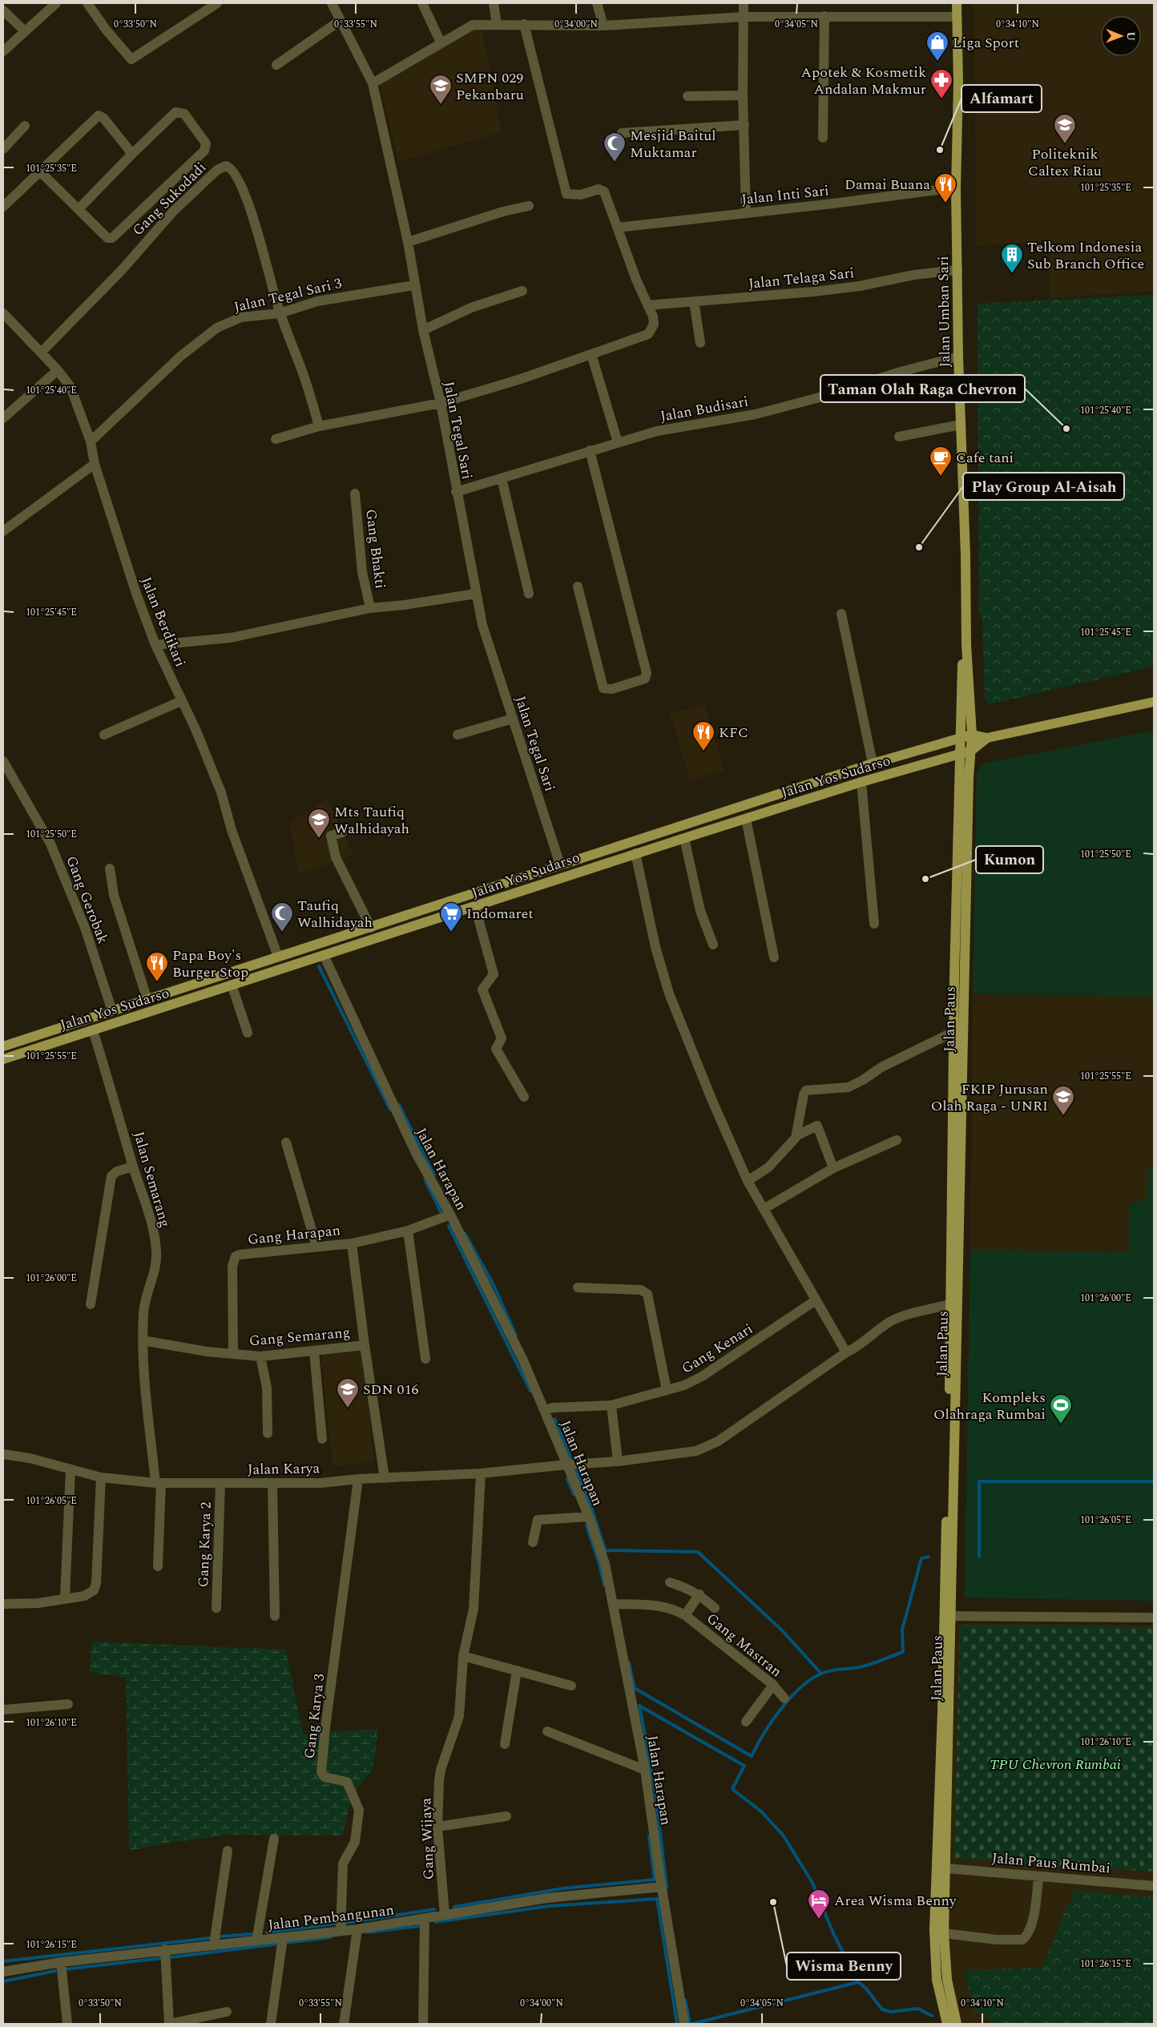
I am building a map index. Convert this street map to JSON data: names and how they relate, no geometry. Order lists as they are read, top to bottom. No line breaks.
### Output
{"streets":{"main road":["Jalan Umban Sari","Jalan Yos Sudarso","Jalan Paus"],"street":["Jalan Inti Sari","Gang Sukodadi","Jalan Telaga Sari","Jalan Tegal Sari 3","Jalan Budisari","Jalan Tegal Sari","Gang Bhakti","Jalan Berdikari","Gang Gerobak","Jalan Harapan","Jalan Semarang","Gang Harapan","Gang Semarang","Gang Kenari","Jalan Karya","Gang Karya 2","Gang Mastran","Gang Karya 3","Gang Wijaya","Jalan Paus Rumbai","Jalan Pembangunan"]},"crossings":[["Jalan Inti Sari","Jalan Umban Sari"],["Gang Sukodadi","Jalan Tegal Sari 3"],["Gang Sukodadi","Jalan Berdikari"],["Jalan Telaga Sari","Jalan Umban Sari"],["Jalan Tegal Sari 3","Jalan Tegal Sari"],["Jalan Tegal Sari 3","Jalan Berdikari"],["Jalan Umban Sari","Jalan Budisari"],["Jalan Umban Sari","Jalan Yos Sudarso"],["Jalan Umban Sari","Jalan Paus"],["Jalan Budisari","Jalan Tegal Sari"],["Jalan Tegal Sari","Jalan Yos Sudarso"],["Jalan Berdikari","Jalan Yos Sudarso"],["Jalan Yos Sudarso","Gang Gerobak"],["Jalan Yos Sudarso","Jalan Paus"],["Jalan Yos Sudarso","Jalan Harapan"],["Jalan Yos Sudarso","Jalan Semarang"],["Jalan Paus","Jalan Karya"],["Jalan Paus","Jalan Paus Rumbai"],["Jalan Harapan","Gang Harapan"],["Jalan Harapan","Gang Kenari"],["Jalan Harapan","Jalan Karya"],["Jalan Harapan","Gang Mastran"],["Jalan Harapan","Jalan Pembangunan"],["Jalan Semarang","Gang Semarang"],["Jalan Semarang","Jalan Karya"],["Gang Harapan","Gang Semarang"],["Gang Semarang","Jalan Karya"],["Jalan Karya","Gang Karya 2"],["Jalan Karya","Gang Karya 3"],["Jalan Karya","Gang Wijaya"],["Gang Karya 3","Jalan Pembangunan"],["Gang Wijaya","Jalan Pembangunan"]],"parks":["TPU Chevron Rumbai"],"places":{"shop":["Liga Sport"],"pharmacy":["Apotek & Kosmetik Andalan Makmur"],"school or university":["SMPN 029 Pekanbaru","Politeknik Caltex Riau","Mts Taufiq Walhidayah","FKIP Jurusan Olah Raga - UNRI","SDN 016"],"other":["Alfamart","Taman Olah Raga Chevron","Play Group Al-Aisah","Kumon","Wisma Benny"],"mosque":["Mesjid Baitul Muktamar","Taufiq Walhidayah"],"restaurant":["Damai Buana","KFC","Papa Boy's Burger Stop"],"building":["Telkom Indonesia Sub Branch Office"],"cafe":["Cafe tani"],"supermarket":["Indomaret"],"sports":["Kompleks Olahraga Rumbai"],"hotel":["Area Wisma Benny"]},"north":"right","coordinates":["0°33'50\"N","0°33'55\"N","0°34'00\"N","0°34'05\"N","0°34'10\"N","101°25'35\"E","101°25'40\"E","101°25'45\"E","101°25'50\"E","101°25'55\"E","101°26'00\"E","101°26'05\"E","101°26'10\"E","101°26'15\"E"]}
